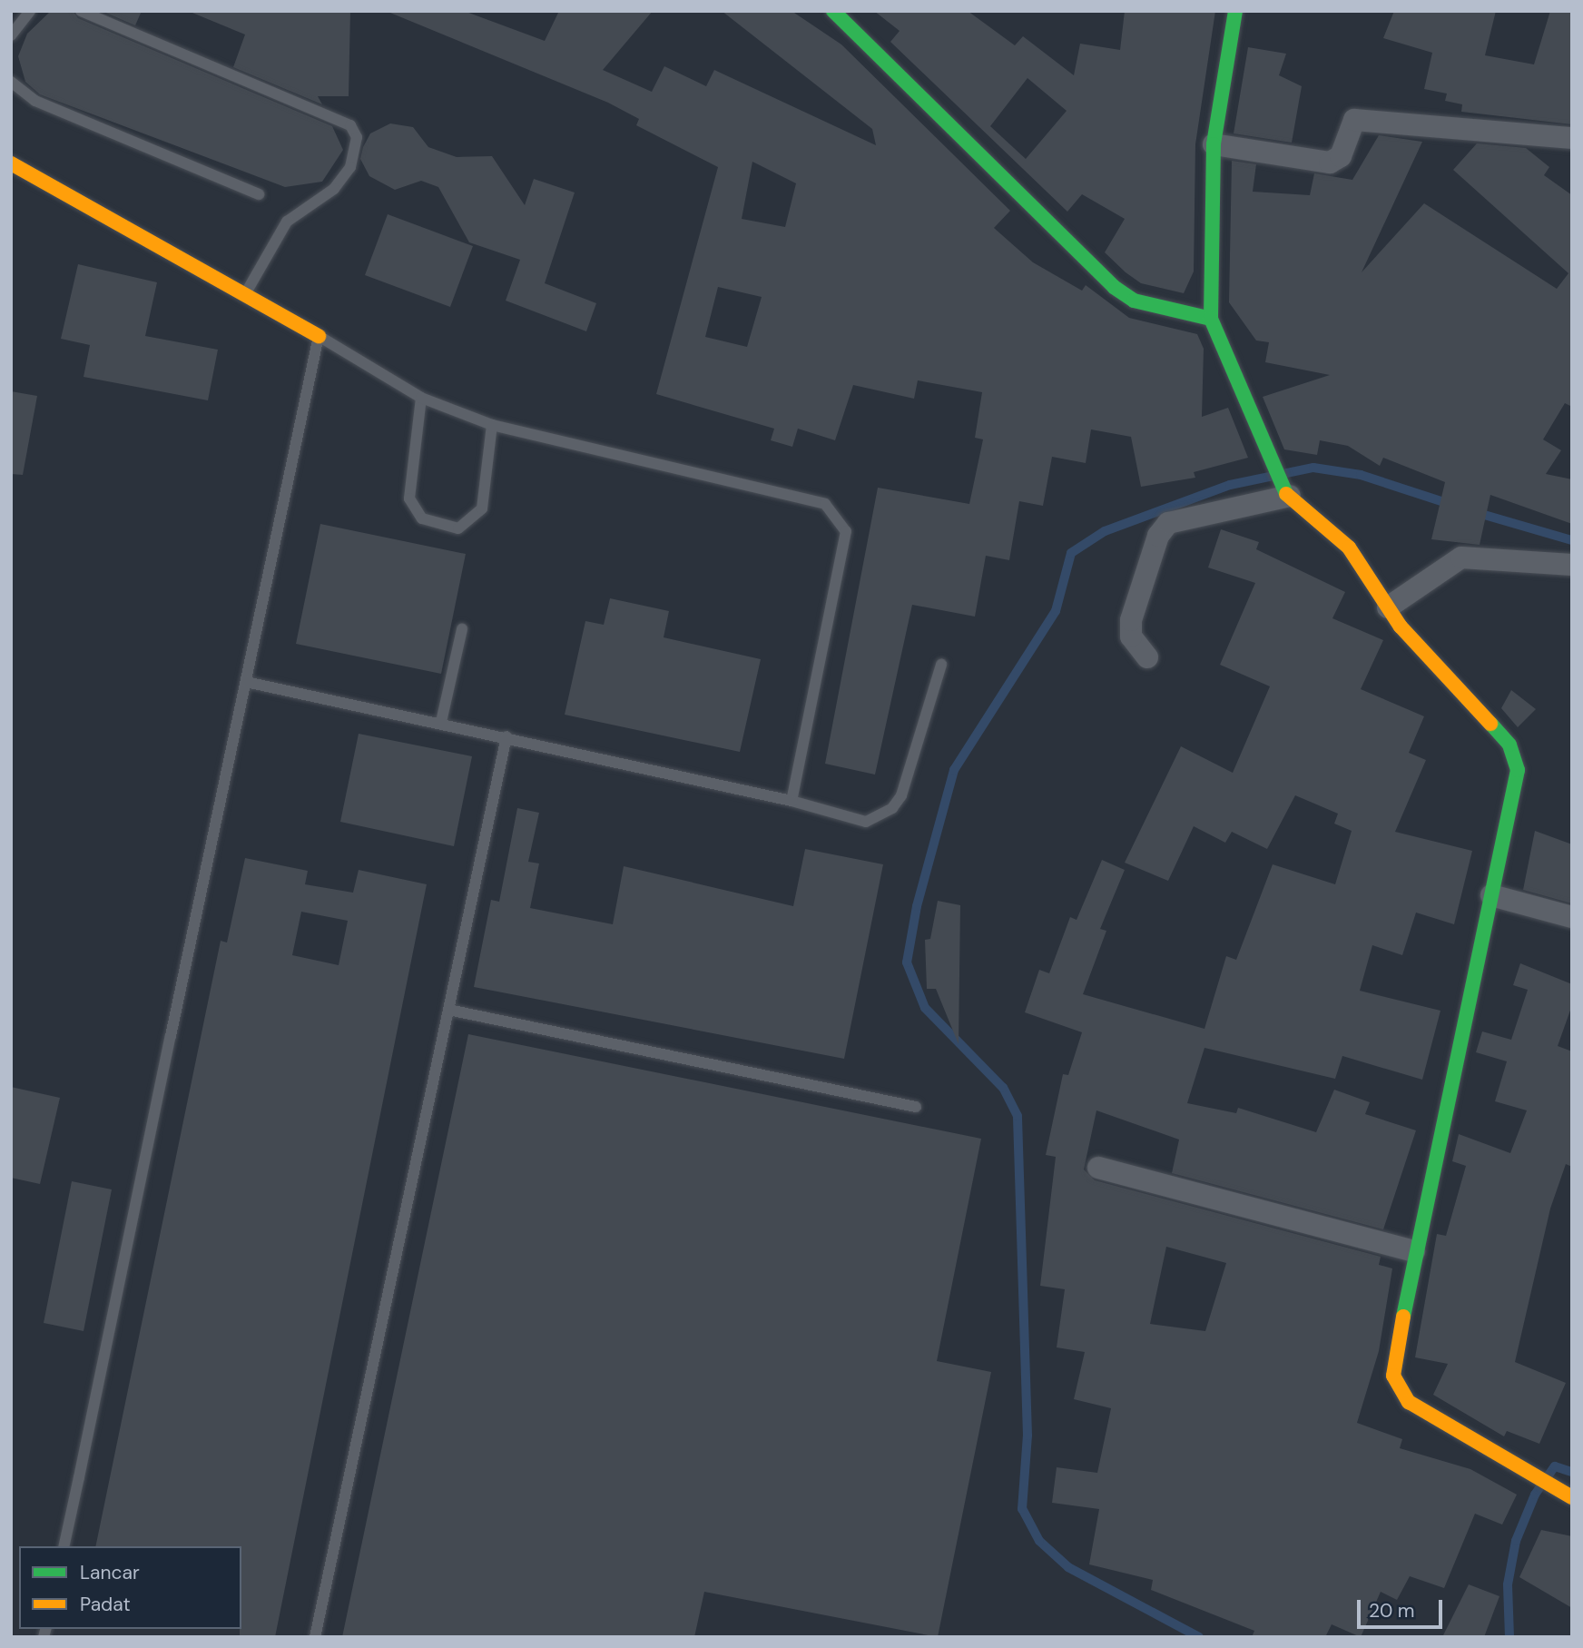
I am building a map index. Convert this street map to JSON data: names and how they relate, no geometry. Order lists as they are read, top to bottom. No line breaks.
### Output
{"legend":["Lancar","Padat"],"scale_bar":"20 m"}
